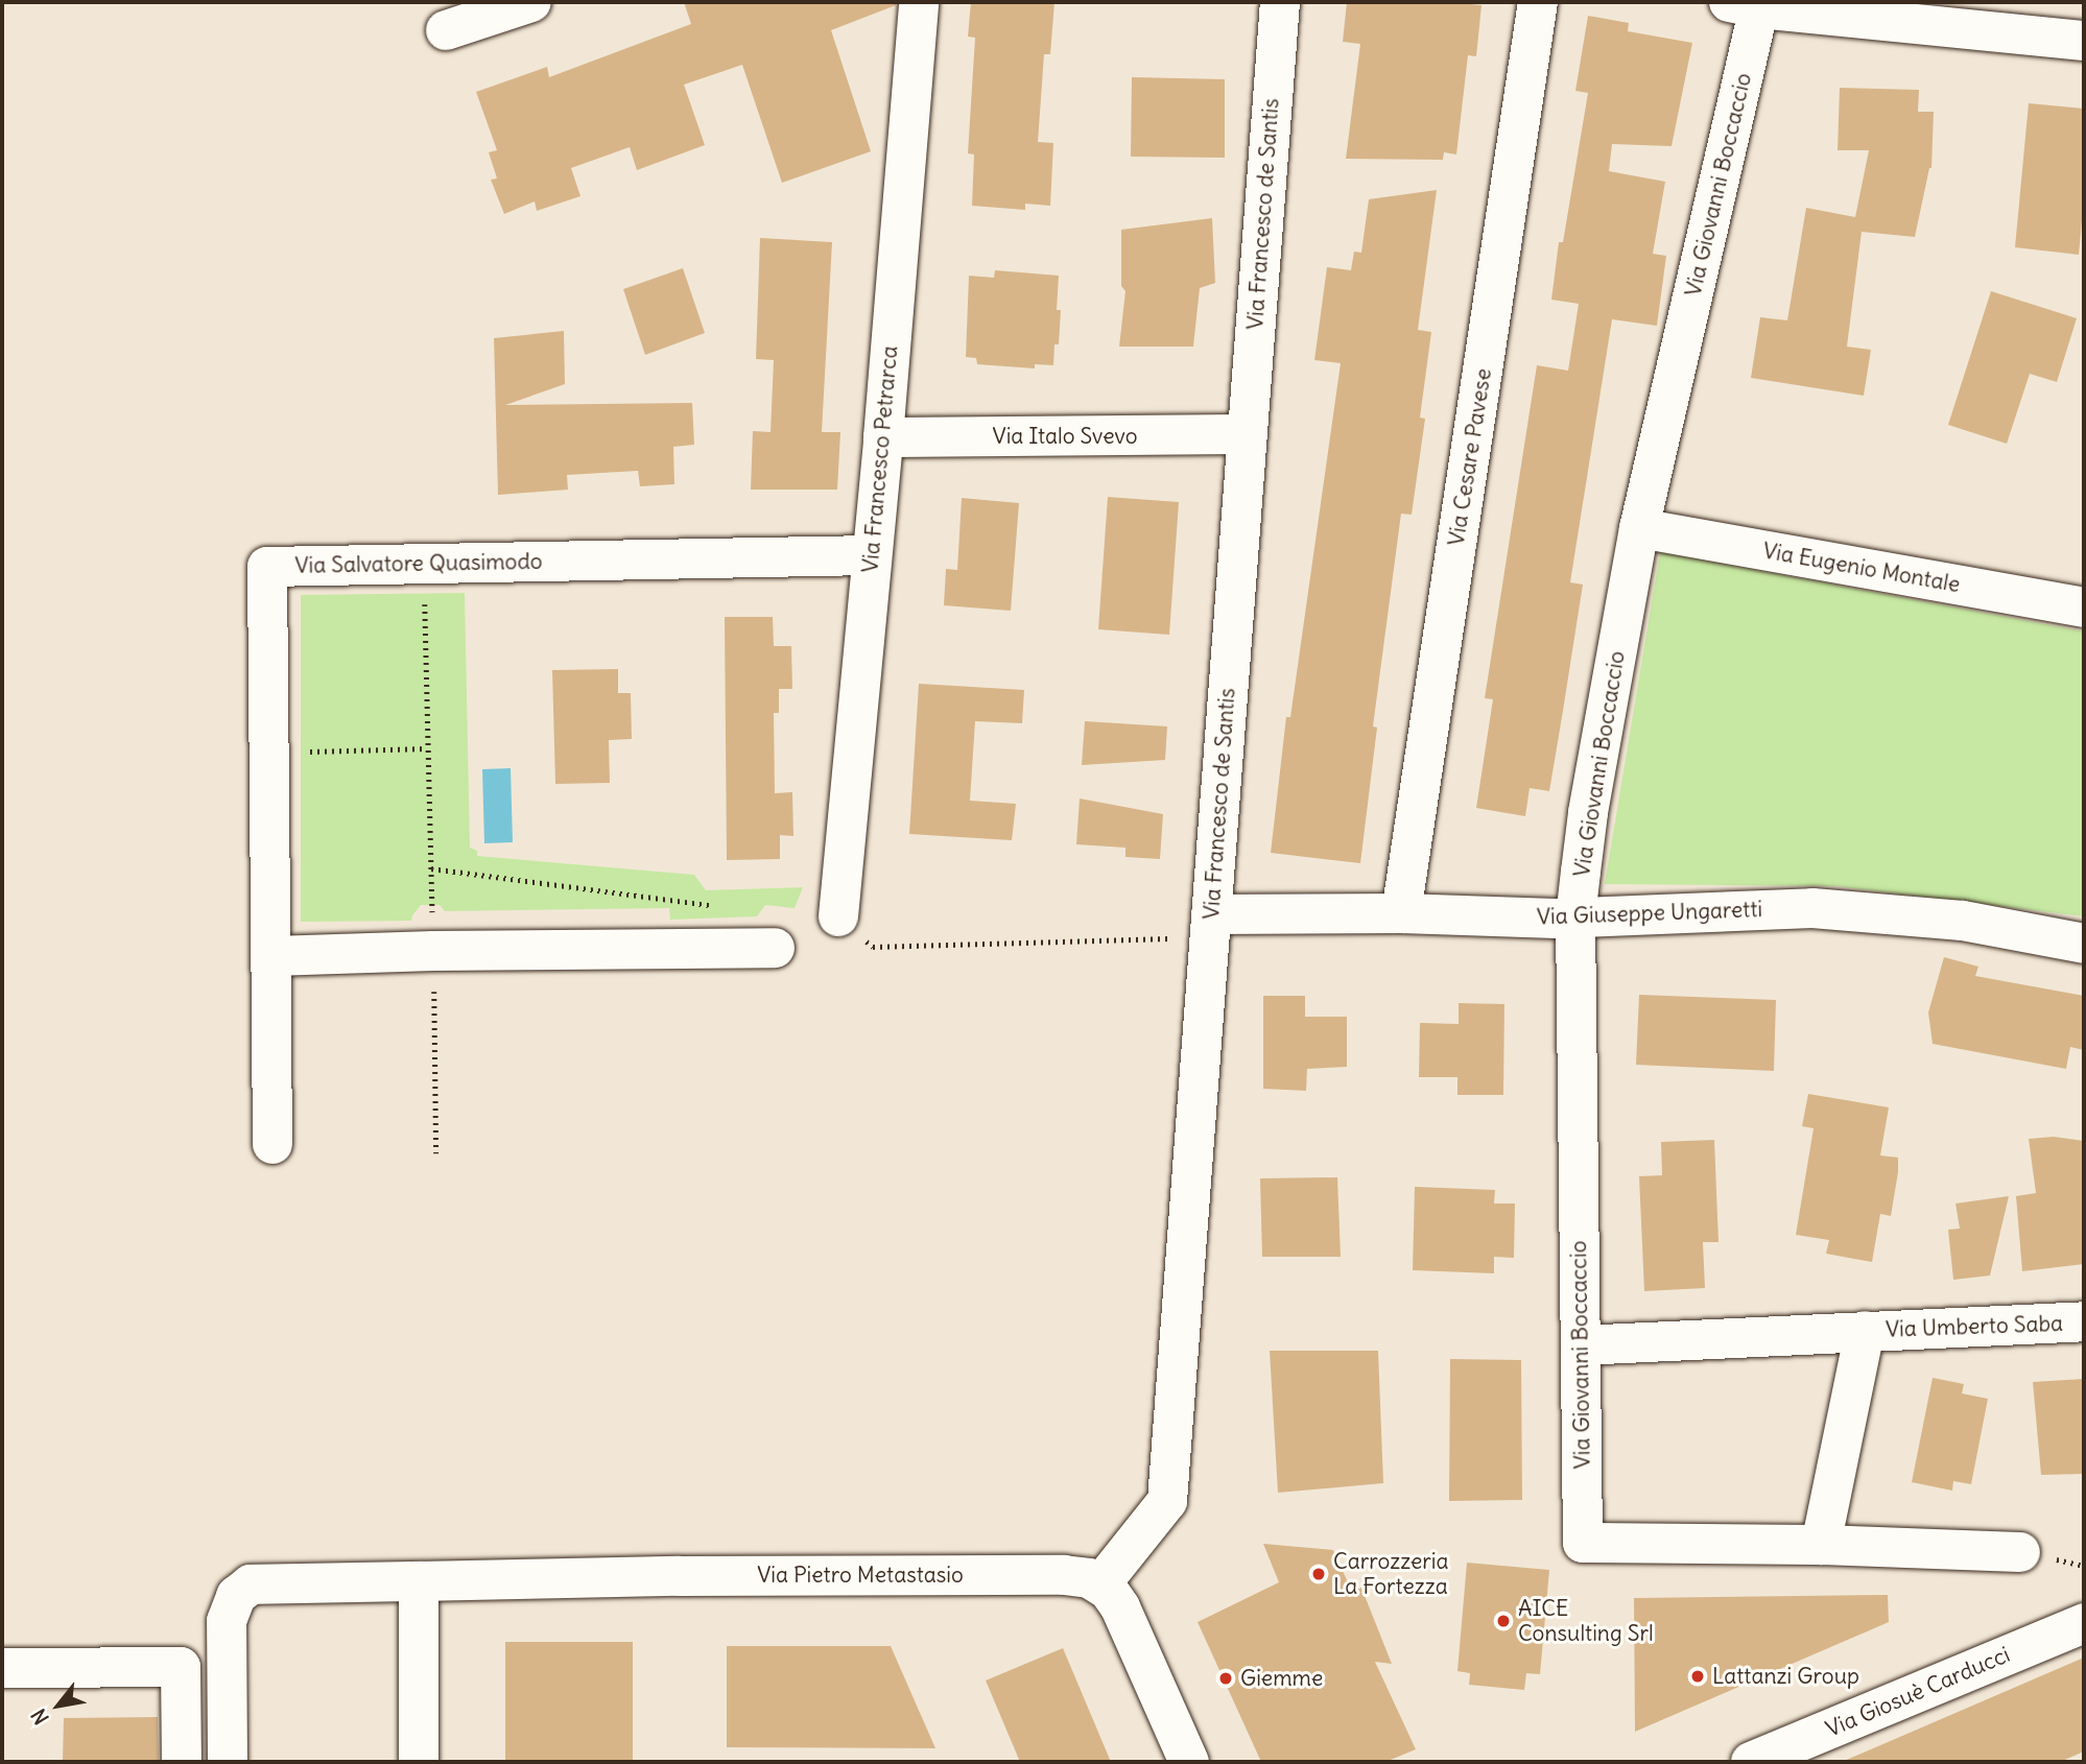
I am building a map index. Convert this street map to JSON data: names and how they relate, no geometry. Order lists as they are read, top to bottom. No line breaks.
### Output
{"streets":{"street":["Via Giovanni Boccaccio","Via Francesco de Santis","Via Italo Svevo","Via Cesare Pavese","Via Francesco Petrarca","Via Salvatore Quasimodo","Via Eugenio Montale","Via Giuseppe Ungaretti","Via Umberto Saba","Via Pietro Metastasio","Via Giosuè Carducci"]},"crossings":[["Via Giovanni Boccaccio","Via Eugenio Montale"],["Via Giovanni Boccaccio","Via Giuseppe Ungaretti"],["Via Giovanni Boccaccio","Via Umberto Saba"],["Via Francesco de Santis","Via Italo Svevo"],["Via Francesco de Santis","Via Giuseppe Ungaretti"],["Via Francesco de Santis","Via Pietro Metastasio"],["Via Italo Svevo","Via Francesco Petrarca"],["Via Cesare Pavese","Via Giuseppe Ungaretti"],["Via Francesco Petrarca","Via Salvatore Quasimodo"]],"places":["Carrozzeria La Fortezza","AICE Consulting Srl","Lattanzi Group","Giemme"],"north":"bottom left"}
